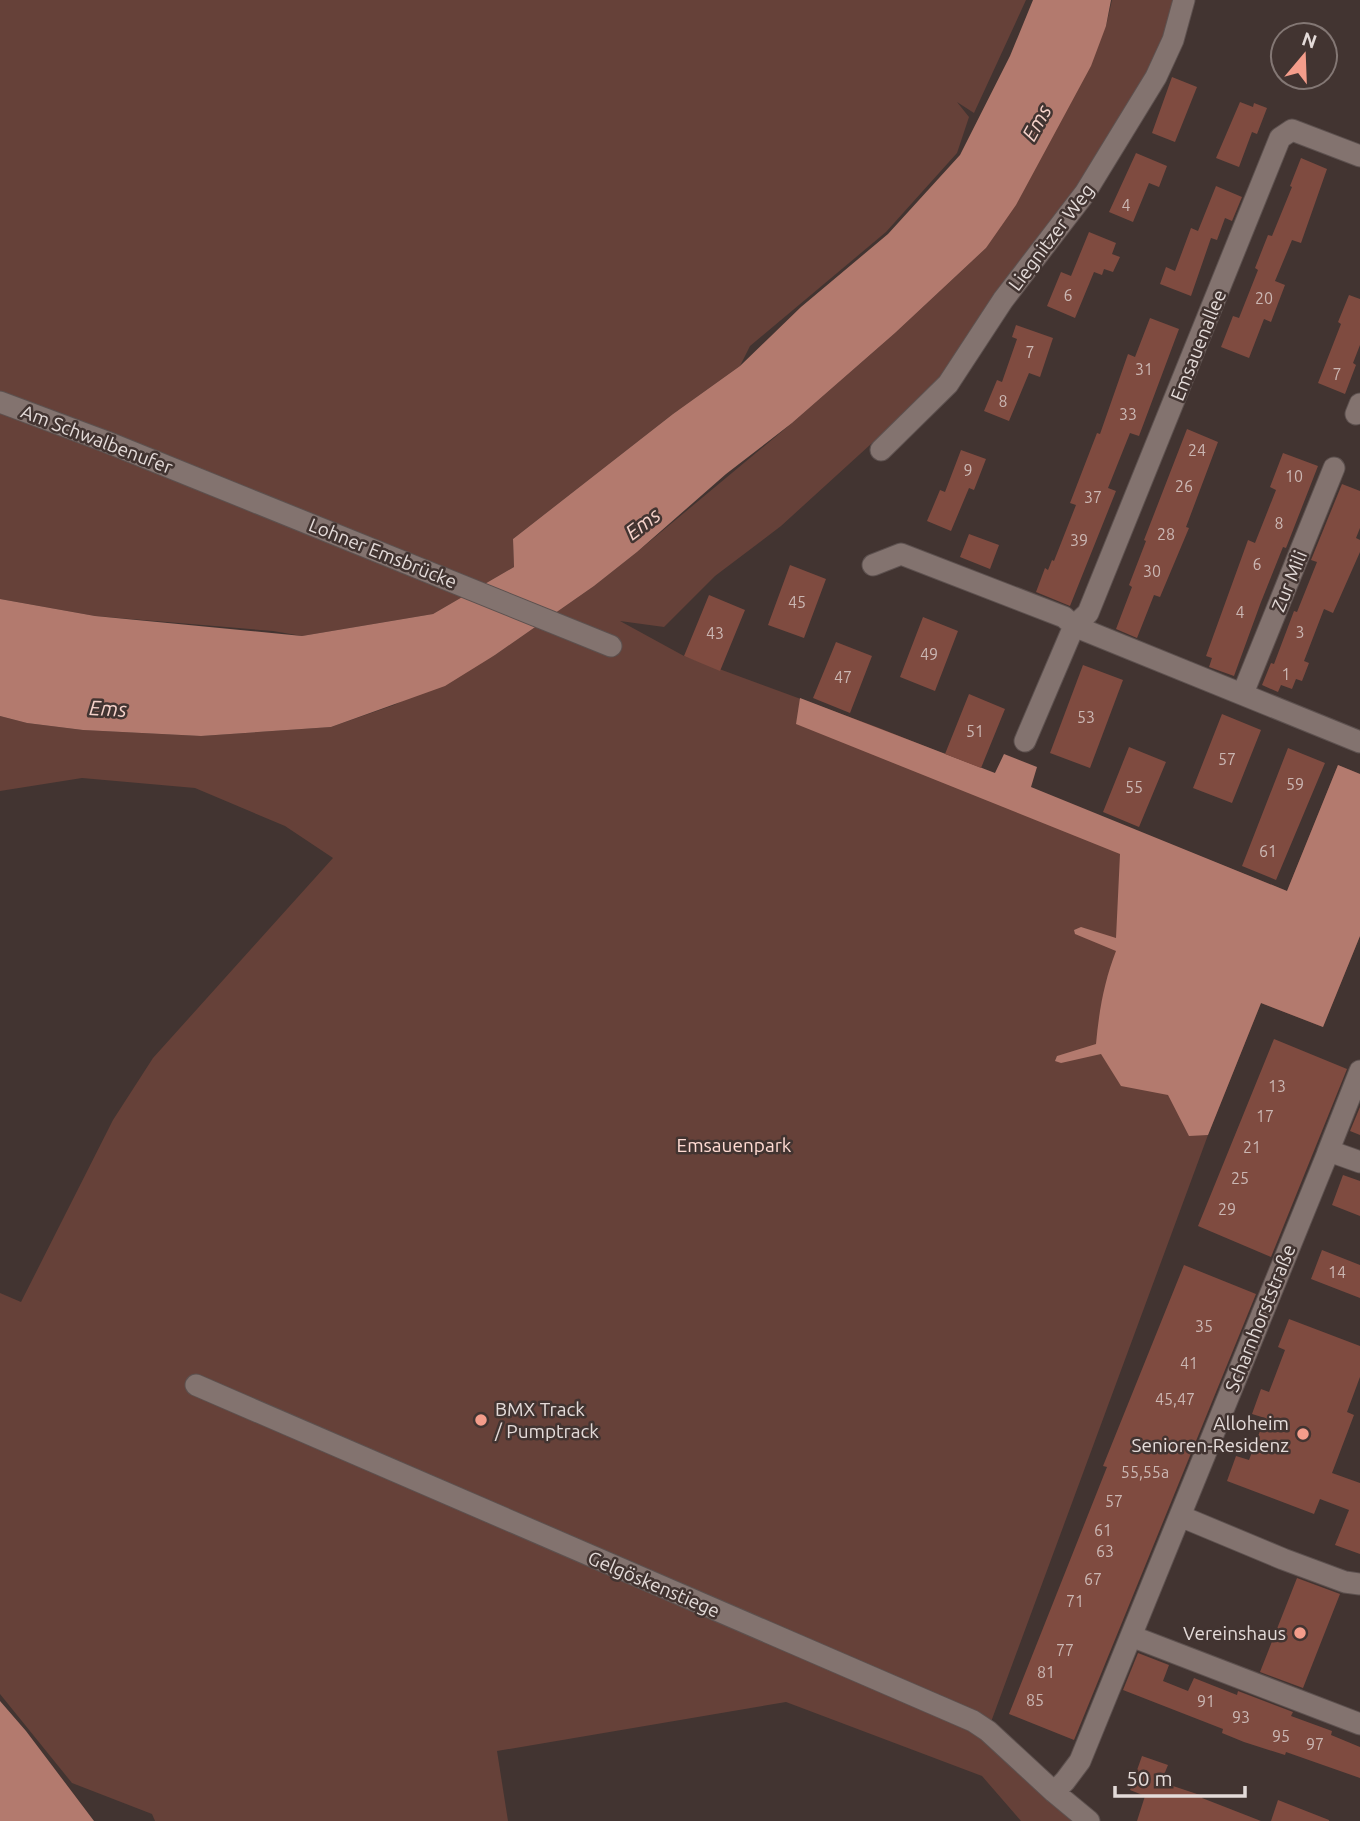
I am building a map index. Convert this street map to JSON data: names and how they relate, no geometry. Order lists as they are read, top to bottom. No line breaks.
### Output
{"streets":{"street":["Liegnitzer Weg","Emsauenallee","Am Schwalbenufer","Lohner Emsbrücke","Zur Mili","Scharnhorststraße","Gelgöskenstiege"]},"crossings":[["Am Schwalbenufer","Lohner Emsbrücke"],["Scharnhorststraße","Gelgöskenstiege"]],"water":["Ems"],"parks":["Emsauenpark"],"places":["BMX Track / Pumptrack","Alloheim Senioren-Residenz","Vereinshaus"],"house_numbers":["4","6","20","7","31","7","8","33","24","9","10","26","37","8","28","39","6","30","45","4","3","43","49","1","47","53","51","57","59","55","61","13","17","21","25","29","14","35","41","45,47","55,55a","57","61","63","67","71","77","81","85","91","93","95","97"],"scale_bar":"50 m","north":"top"}
